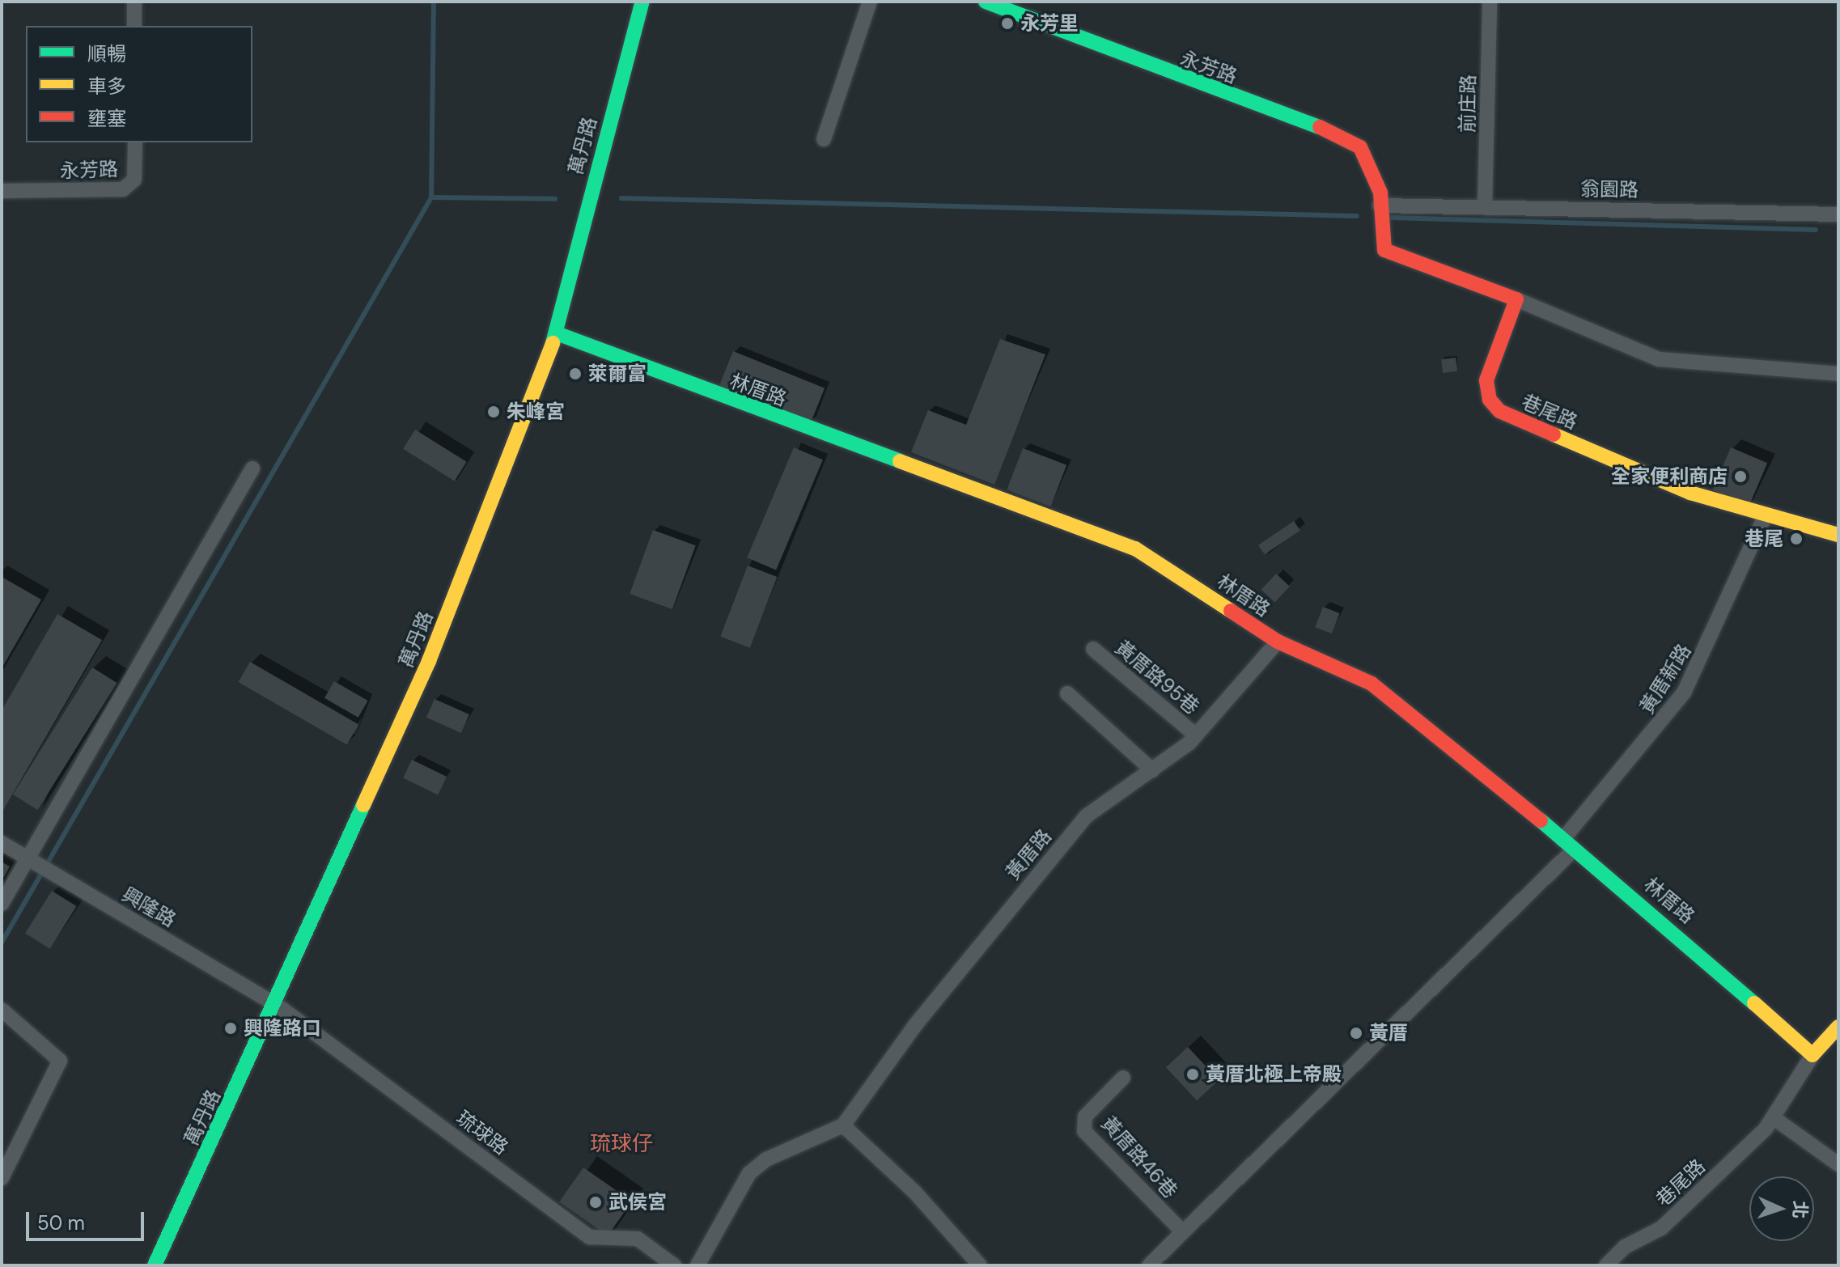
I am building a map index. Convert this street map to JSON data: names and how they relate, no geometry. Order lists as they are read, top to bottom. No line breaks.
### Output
{"streets":{"street":["永芳路","前庄路","萬丹路","翁園路","林厝路","巷尾路","黃厝路95巷","黃厝新路","黃厝路","興隆路","琉球路","黃厝路46巷"]},"crossings":[["永芳路","翁園路"],["前庄路","翁園路"],["萬丹路","林厝路"],["萬丹路","興隆路"],["萬丹路","琉球路"],["林厝路","巷尾路"],["林厝路","黃厝新路"],["林厝路","黃厝路"],["巷尾路","黃厝新路"],["黃厝路95巷","黃厝路"],["興隆路","琉球路"]],"districts":["琉球仔"],"places":["永芳里","萊爾富","朱峰宮","全家便利商店","巷尾","興隆路口","黃厝","黃厝北極上帝殿","武侯宮"],"legend":["順暢","車多","壅塞"],"scale_bar":"50 m","north":"right"}
